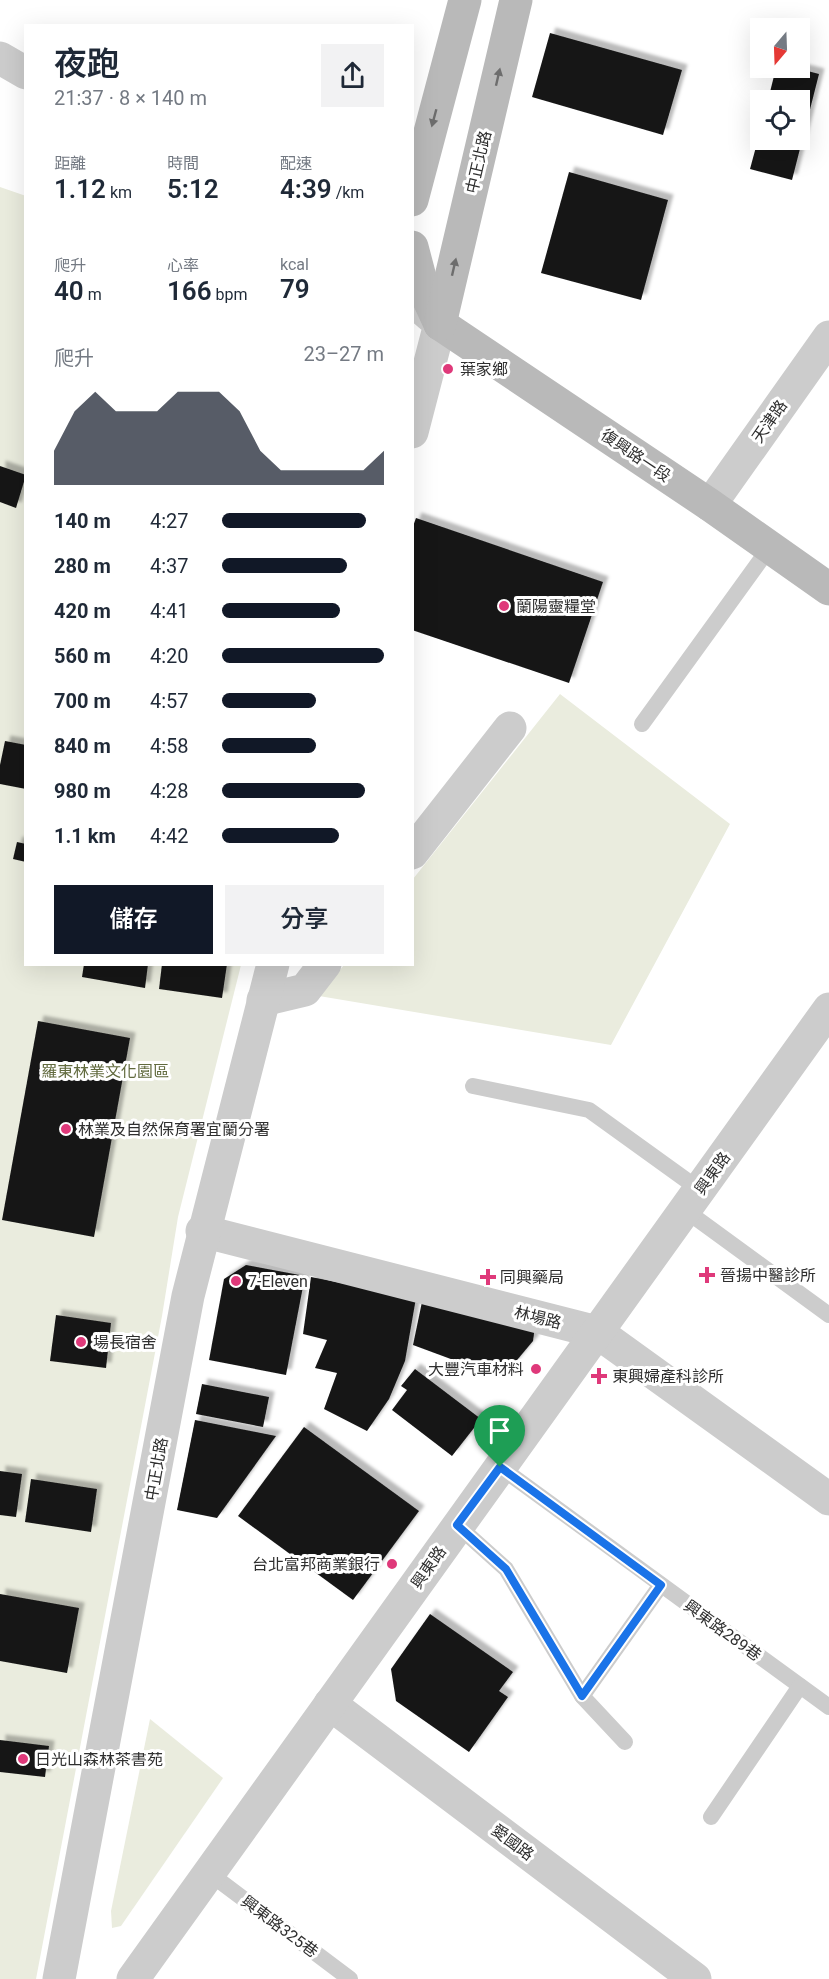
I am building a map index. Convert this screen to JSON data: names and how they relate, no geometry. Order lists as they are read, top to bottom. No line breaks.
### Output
{"streets":{"main road":["中正北路","復興路一段"],"street":["天津路","興東路","林場路","愛國路"],"lane":["興東路289巷","興東路325巷"]},"crossings":[["中正北路","復興路一段"],["中正北路","林場路"],["天津路","復興路一段"],["興東路","林場路"],["興東路","興東路289巷"],["興東路","愛國路"],["興東路","興東路325巷"]],"parks":["羅東林業文化園區"],"places":{"other":["葉家鄉","蘭陽靈糧堂","林業及自然保育署宜蘭分署","7-Eleven","場長宿舍","大豐汽車材料","台北富邦商業銀行","日光山森林茶書苑"],"health":["晉揚中醫診所","同興藥局","東興婦產科診所"]},"north":"bottom","page":{"heading":["夜跑","21:37 · 8 × 140 m"],"stats":[["距離","1.12 km"],["時間","5:12"],["配速","4:39 /km"],["爬升","40 m"],["心率","166 bpm"],["kcal","79"]],"chart":["爬升","23–27 m"],"list":[{"name":"140 m","note":"4:27"},{"name":"280 m","note":"4:37"},{"name":"420 m","note":"4:41"},{"name":"560 m","note":"4:20"},{"name":"700 m","note":"4:57"},{"name":"840 m","note":"4:58"},{"name":"980 m","note":"4:28"},{"name":"1.1 km","note":"4:42"}],"buttons":["儲存","分享"]}}
